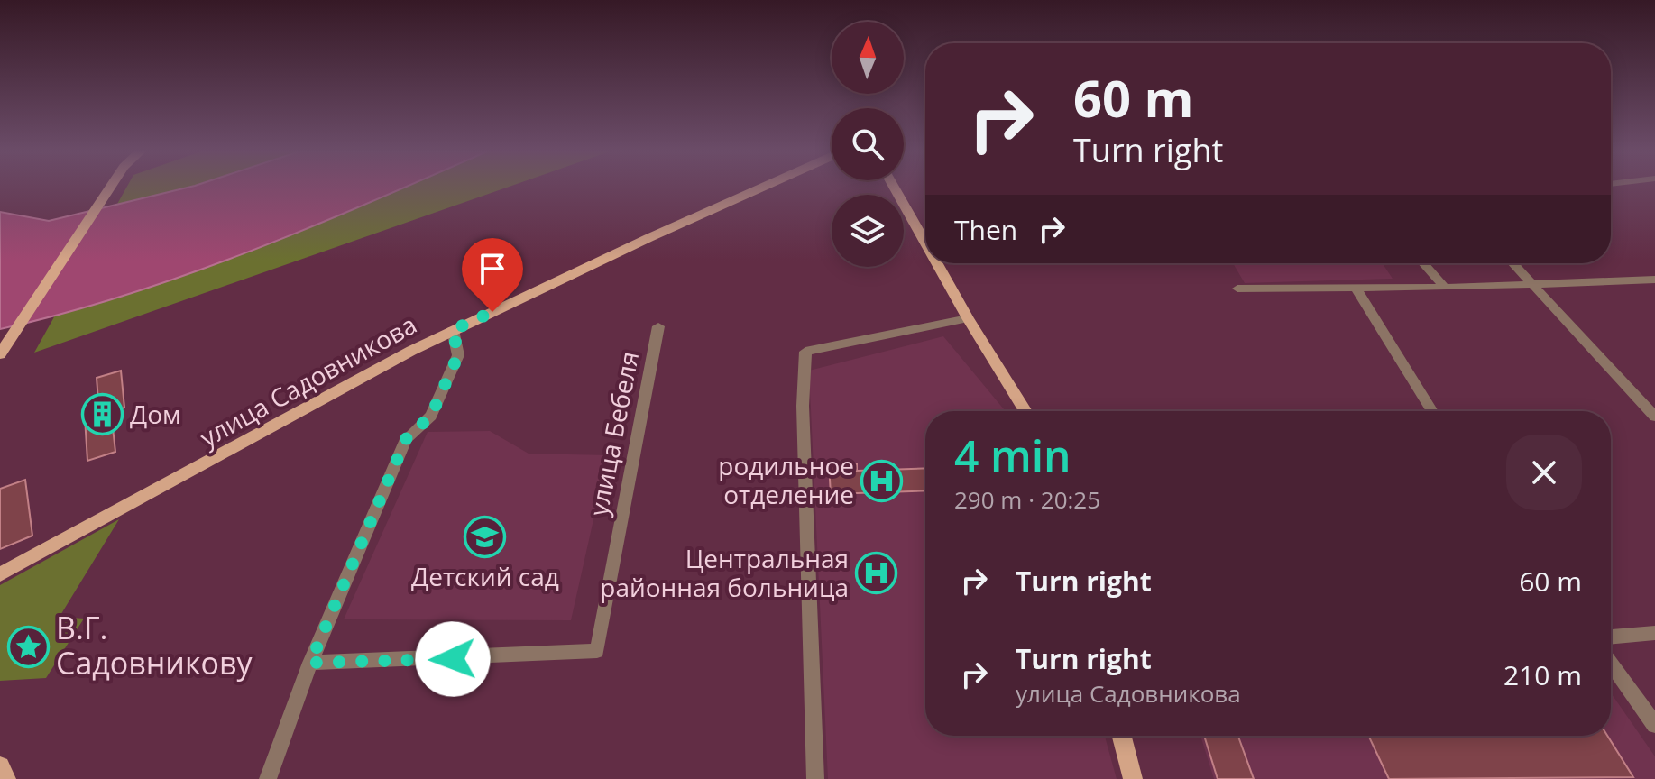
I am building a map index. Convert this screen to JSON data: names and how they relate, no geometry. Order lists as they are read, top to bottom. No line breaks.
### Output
{"streets":{"main road":["улица Садовникова"],"street":["улица Бебеля"]},"places":{"building":["Дом"],"hospital":["родильное отделение","Центральная районная больница"],"school or university":["Детский сад"],"place":["В.Г. Садовникову"]},"north":"top","page":{"turn":["60 m","Turn right"],"then":"Then","heading":["4 min","290 m · 20:25"],"list":[{"name":"Turn right","value":"60 m"},{"name":"Turn right","note":"улица Садовникова","value":"210 m"}]}}
